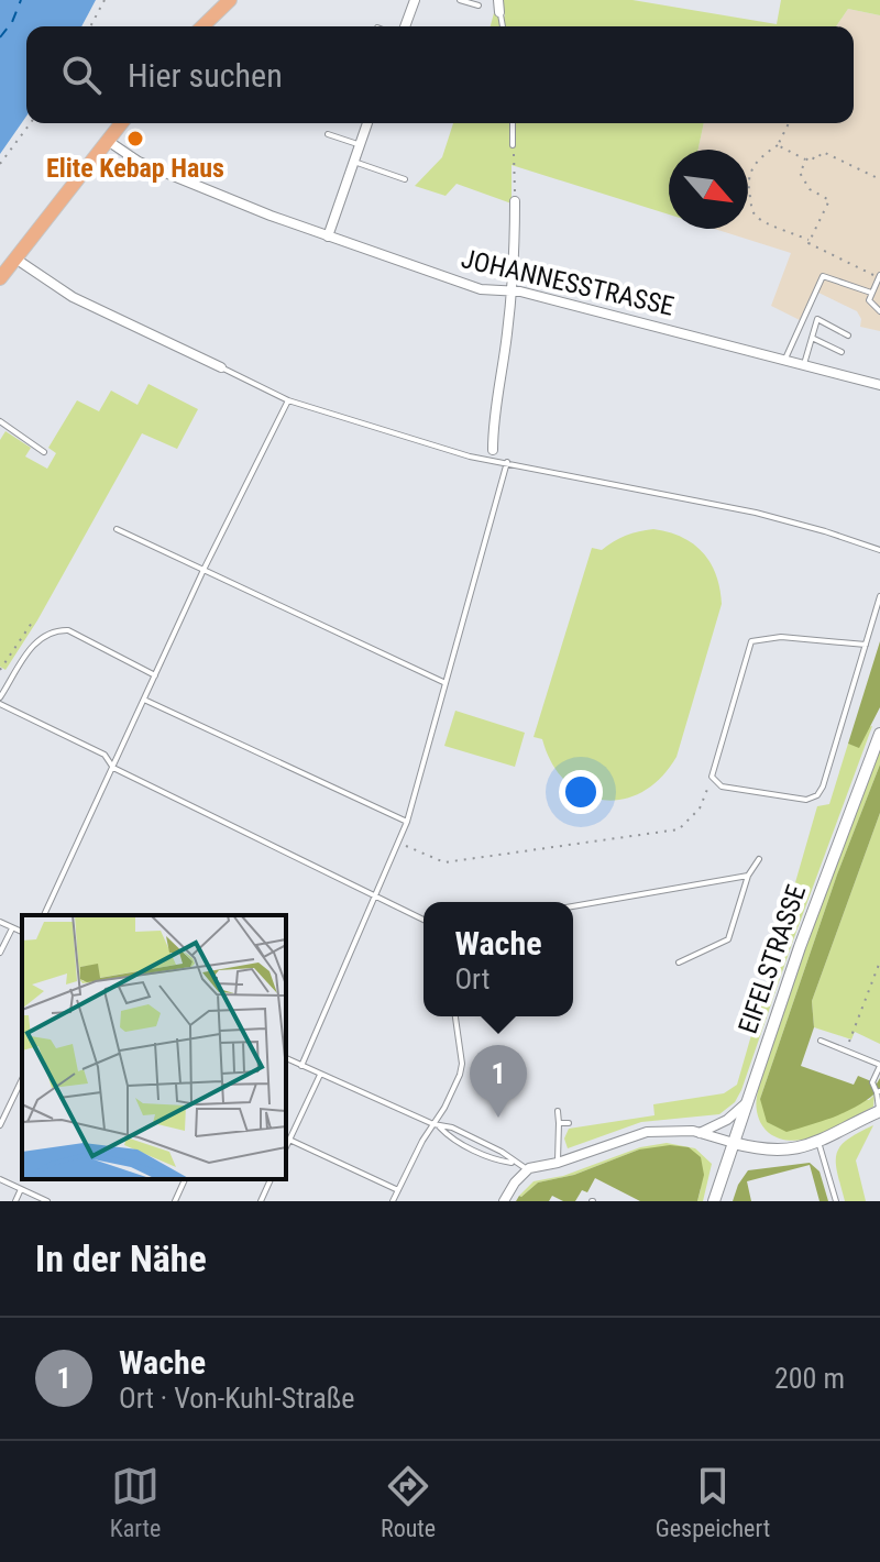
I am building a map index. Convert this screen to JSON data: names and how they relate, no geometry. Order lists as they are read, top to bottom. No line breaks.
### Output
{"streets":{"street":["JOHANNESSTRASSE","EIFELSTRASSE"]},"places":["Elite Kebap Haus"],"north":"bottom right","page":{"search":"Hier suchen","popup":["Wache","Ort"],"pins":"1","heading":"In der Nähe","list":[{"mark":"1","name":"Wache","note":"Ort · Von-Kuhl-Straße","value":"200 m"}],"nav":["Karte","Route","Gespeichert"]}}
